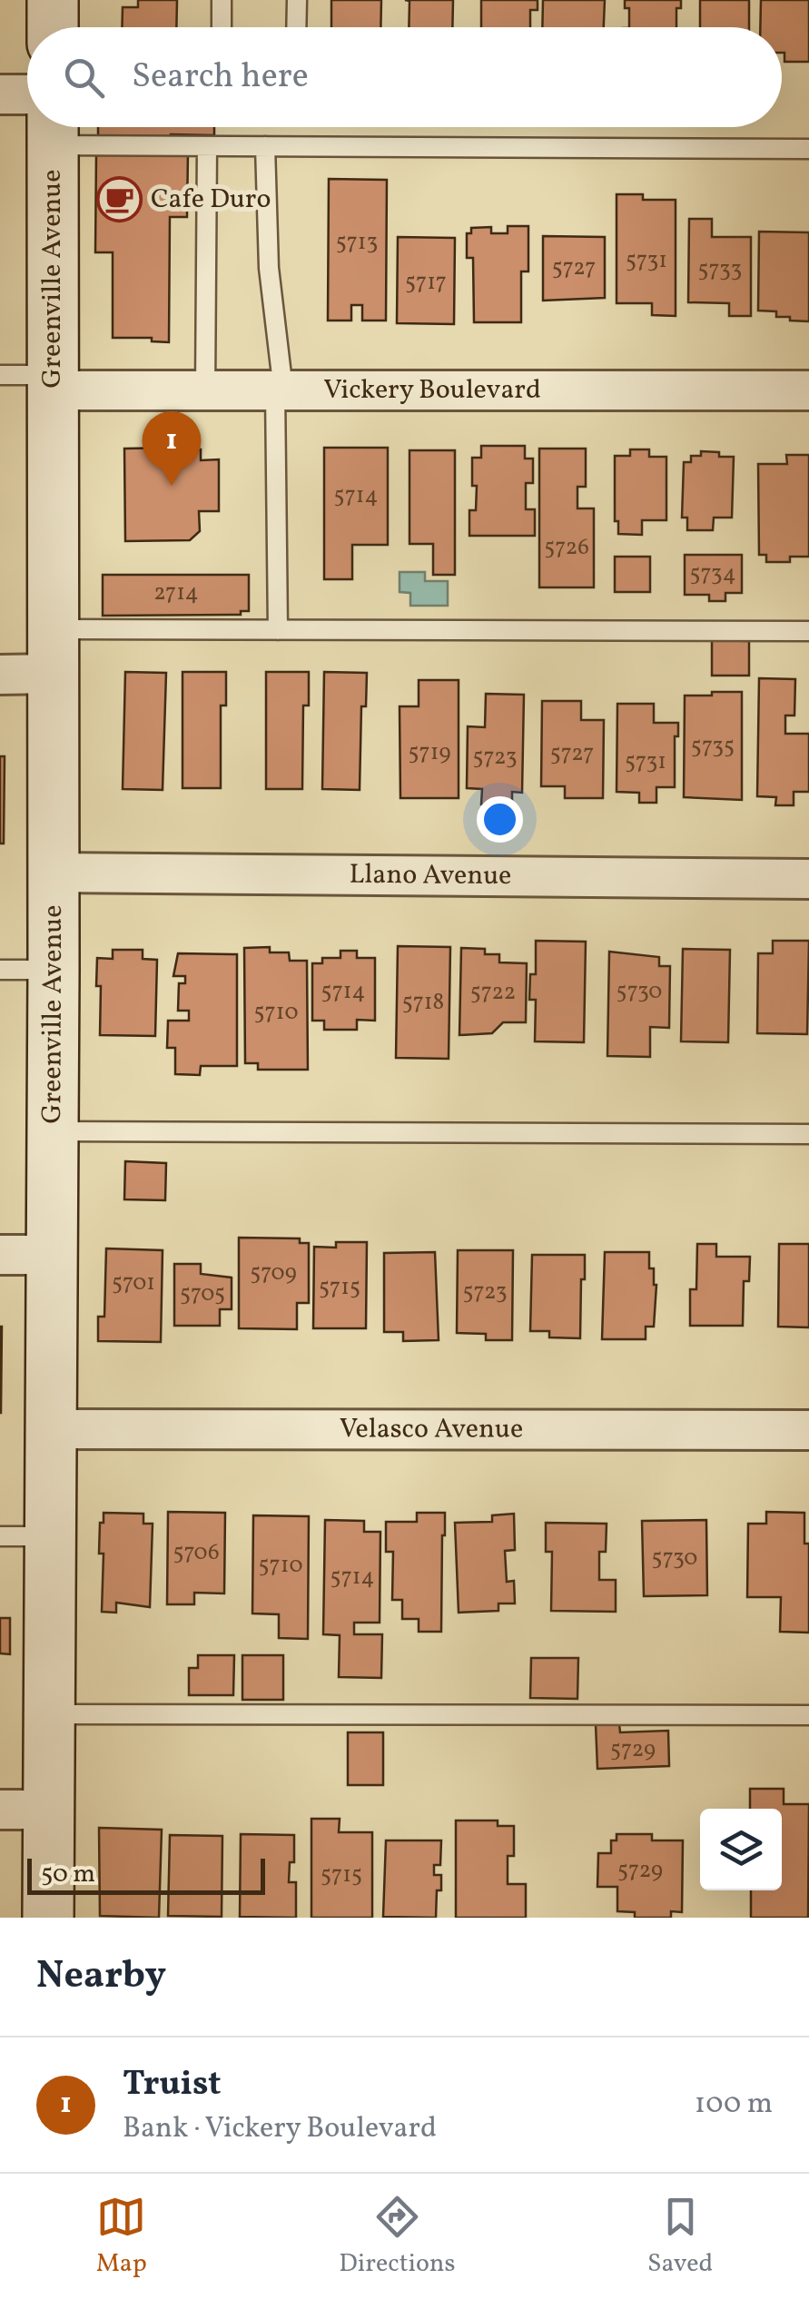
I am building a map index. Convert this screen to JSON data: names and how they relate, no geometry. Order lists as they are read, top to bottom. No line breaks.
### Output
{"streets":{"main road":["Greenville Avenue"],"street":["Vickery Boulevard","Llano Avenue","Velasco Avenue"]},"crossings":[["Greenville Avenue","Vickery Boulevard"],["Greenville Avenue","Llano Avenue"],["Greenville Avenue","Velasco Avenue"]],"places":{"cafe":["Cafe Duro"]},"house_numbers":["5713","5731","5727","5733","5717","5714","5726","5734","2714","5735","5719","5727","5723","5731","5714","5730","5722","5718","5710","5709","5701","5715","5723","5705","5706","5730","5710","5714","5729","5729","5715"],"scale_bar":"50 m","page":{"search":"Search here","pins":"1","scale":"50 m","heading":"Nearby","list":[{"mark":"1","name":"Truist","note":"Bank · Vickery Boulevard","value":"100 m"}],"nav":["Map","Directions","Saved"]}}
